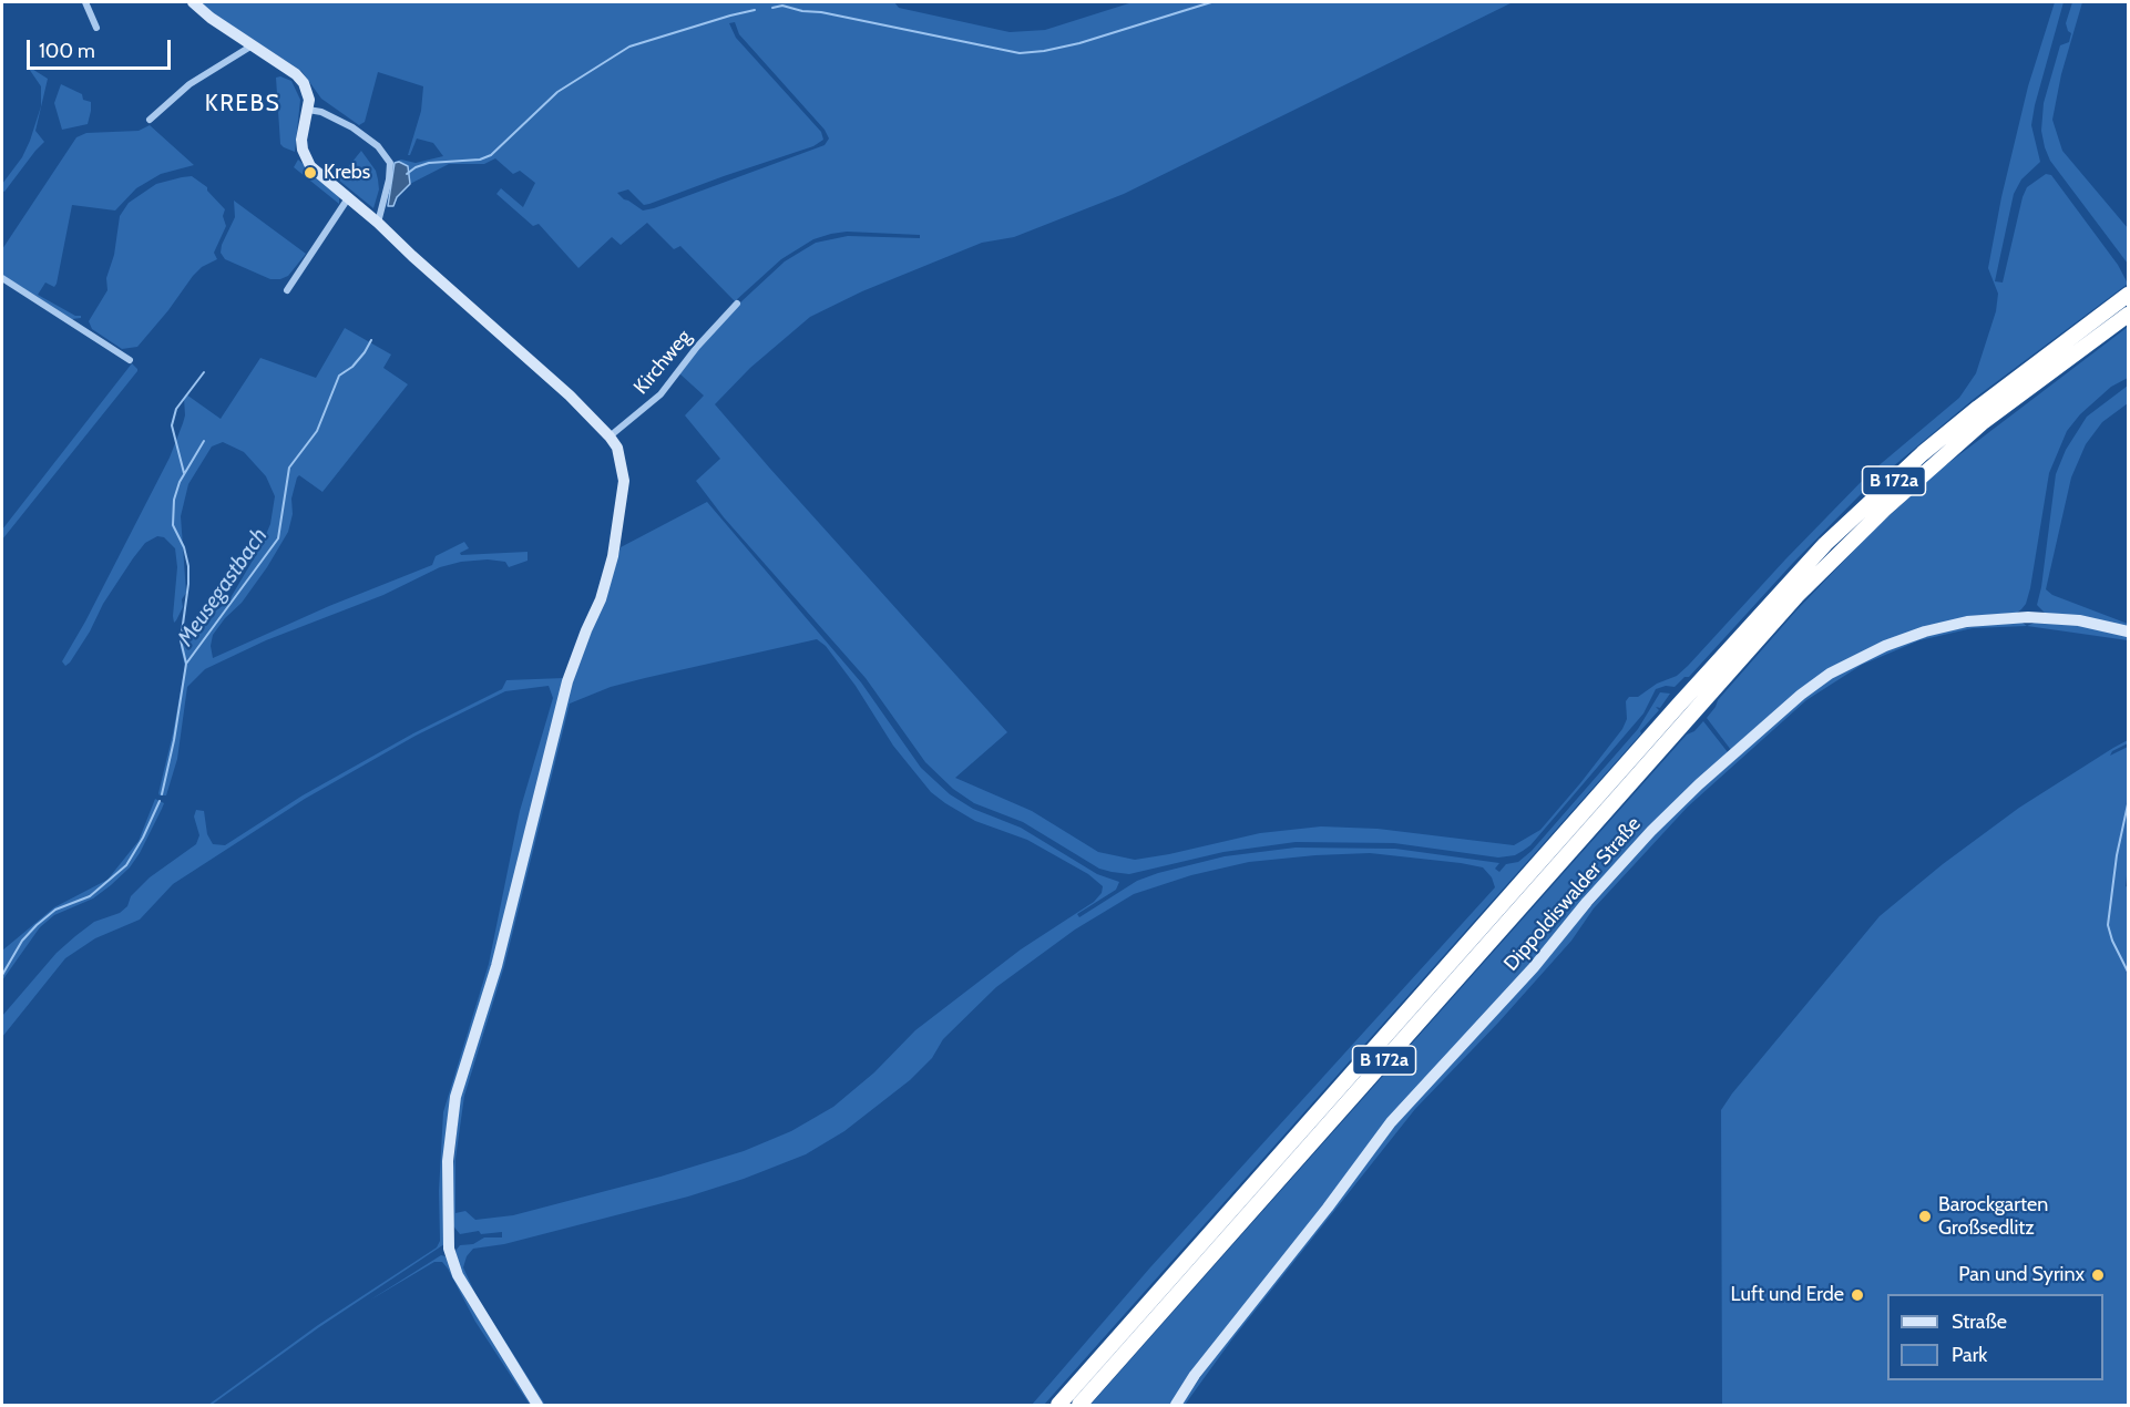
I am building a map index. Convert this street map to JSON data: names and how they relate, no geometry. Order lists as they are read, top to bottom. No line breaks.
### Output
{"streets":{"highway":["B 172a"],"street":["Kirchweg","Dippoldiswalder Straße"]},"districts":["KREBS"],"water":["Meusegastbach"],"places":["Krebs","Barockgarten Großsedlitz","Pan und Syrinx","Luft und Erde"],"legend":["Straße","Park"],"scale_bar":"100 m"}
